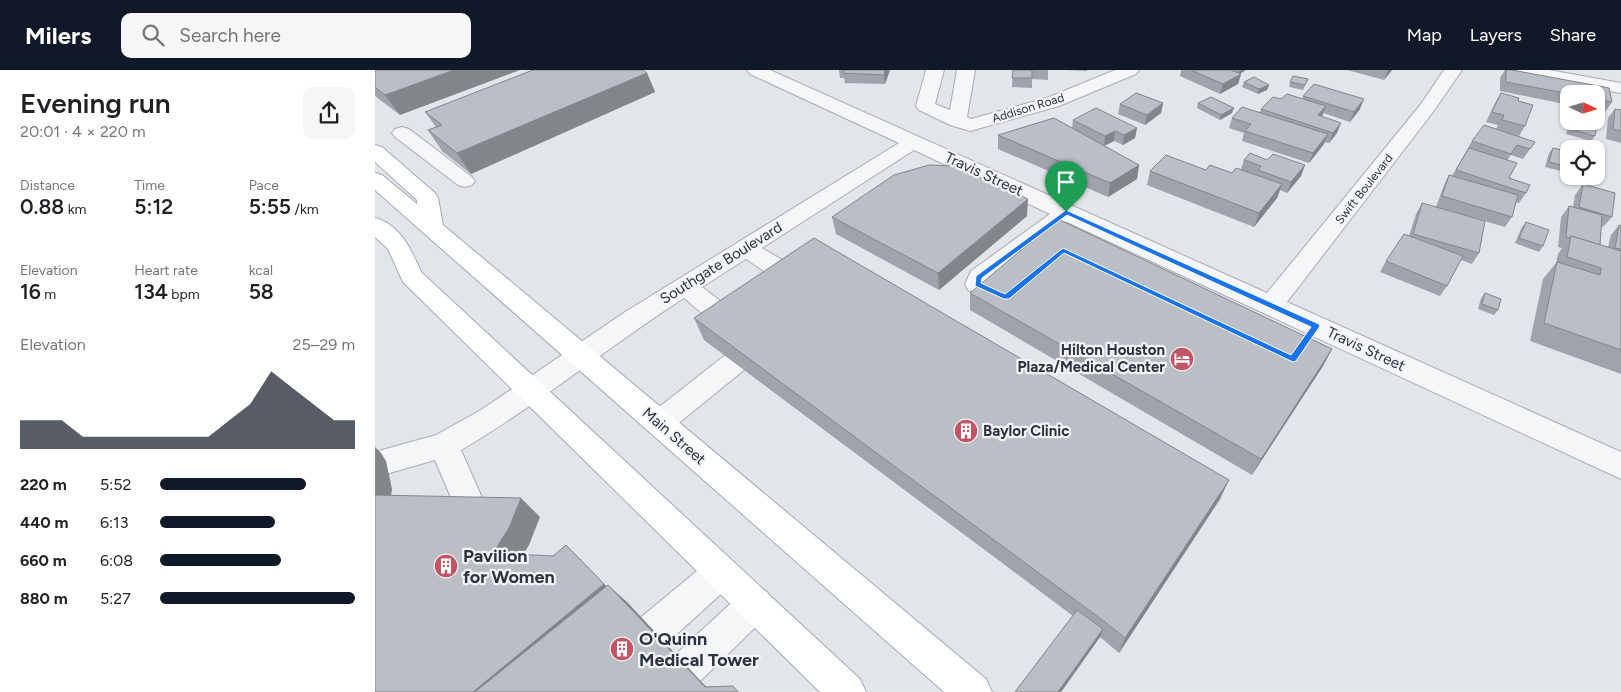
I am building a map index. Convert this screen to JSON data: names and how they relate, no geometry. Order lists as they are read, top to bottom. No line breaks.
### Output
{"streets":{"main road":["Main Street"],"street":["Addison Road","Travis Street","Swift Boulevard","Southgate Boulevard"]},"crossings":[["Travis Street","Swift Boulevard"],["Travis Street","Southgate Boulevard"],["Southgate Boulevard","Main Street"]],"places":{"hotel":["Hilton Houston Plaza/Medical Center"],"building":["Baylor Clinic","Pavilion for Women","O'Quinn Medical Tower"]},"north":"right","page":{"header":"Milers","search":"Search here","nav":["Map","Layers","Share"],"heading":["Evening run","20:01 · 4 × 220 m"],"stats":[["Distance","0.88 km"],["Time","5:12"],["Pace","5:55 /km"],["Elevation","16 m"],["Heart rate","134 bpm"],["kcal","58"]],"chart":["Elevation","25–29 m"],"list":[{"name":"220 m","note":"5:52"},{"name":"440 m","note":"6:13"},{"name":"660 m","note":"6:08"},{"name":"880 m","note":"5:27"}]}}
